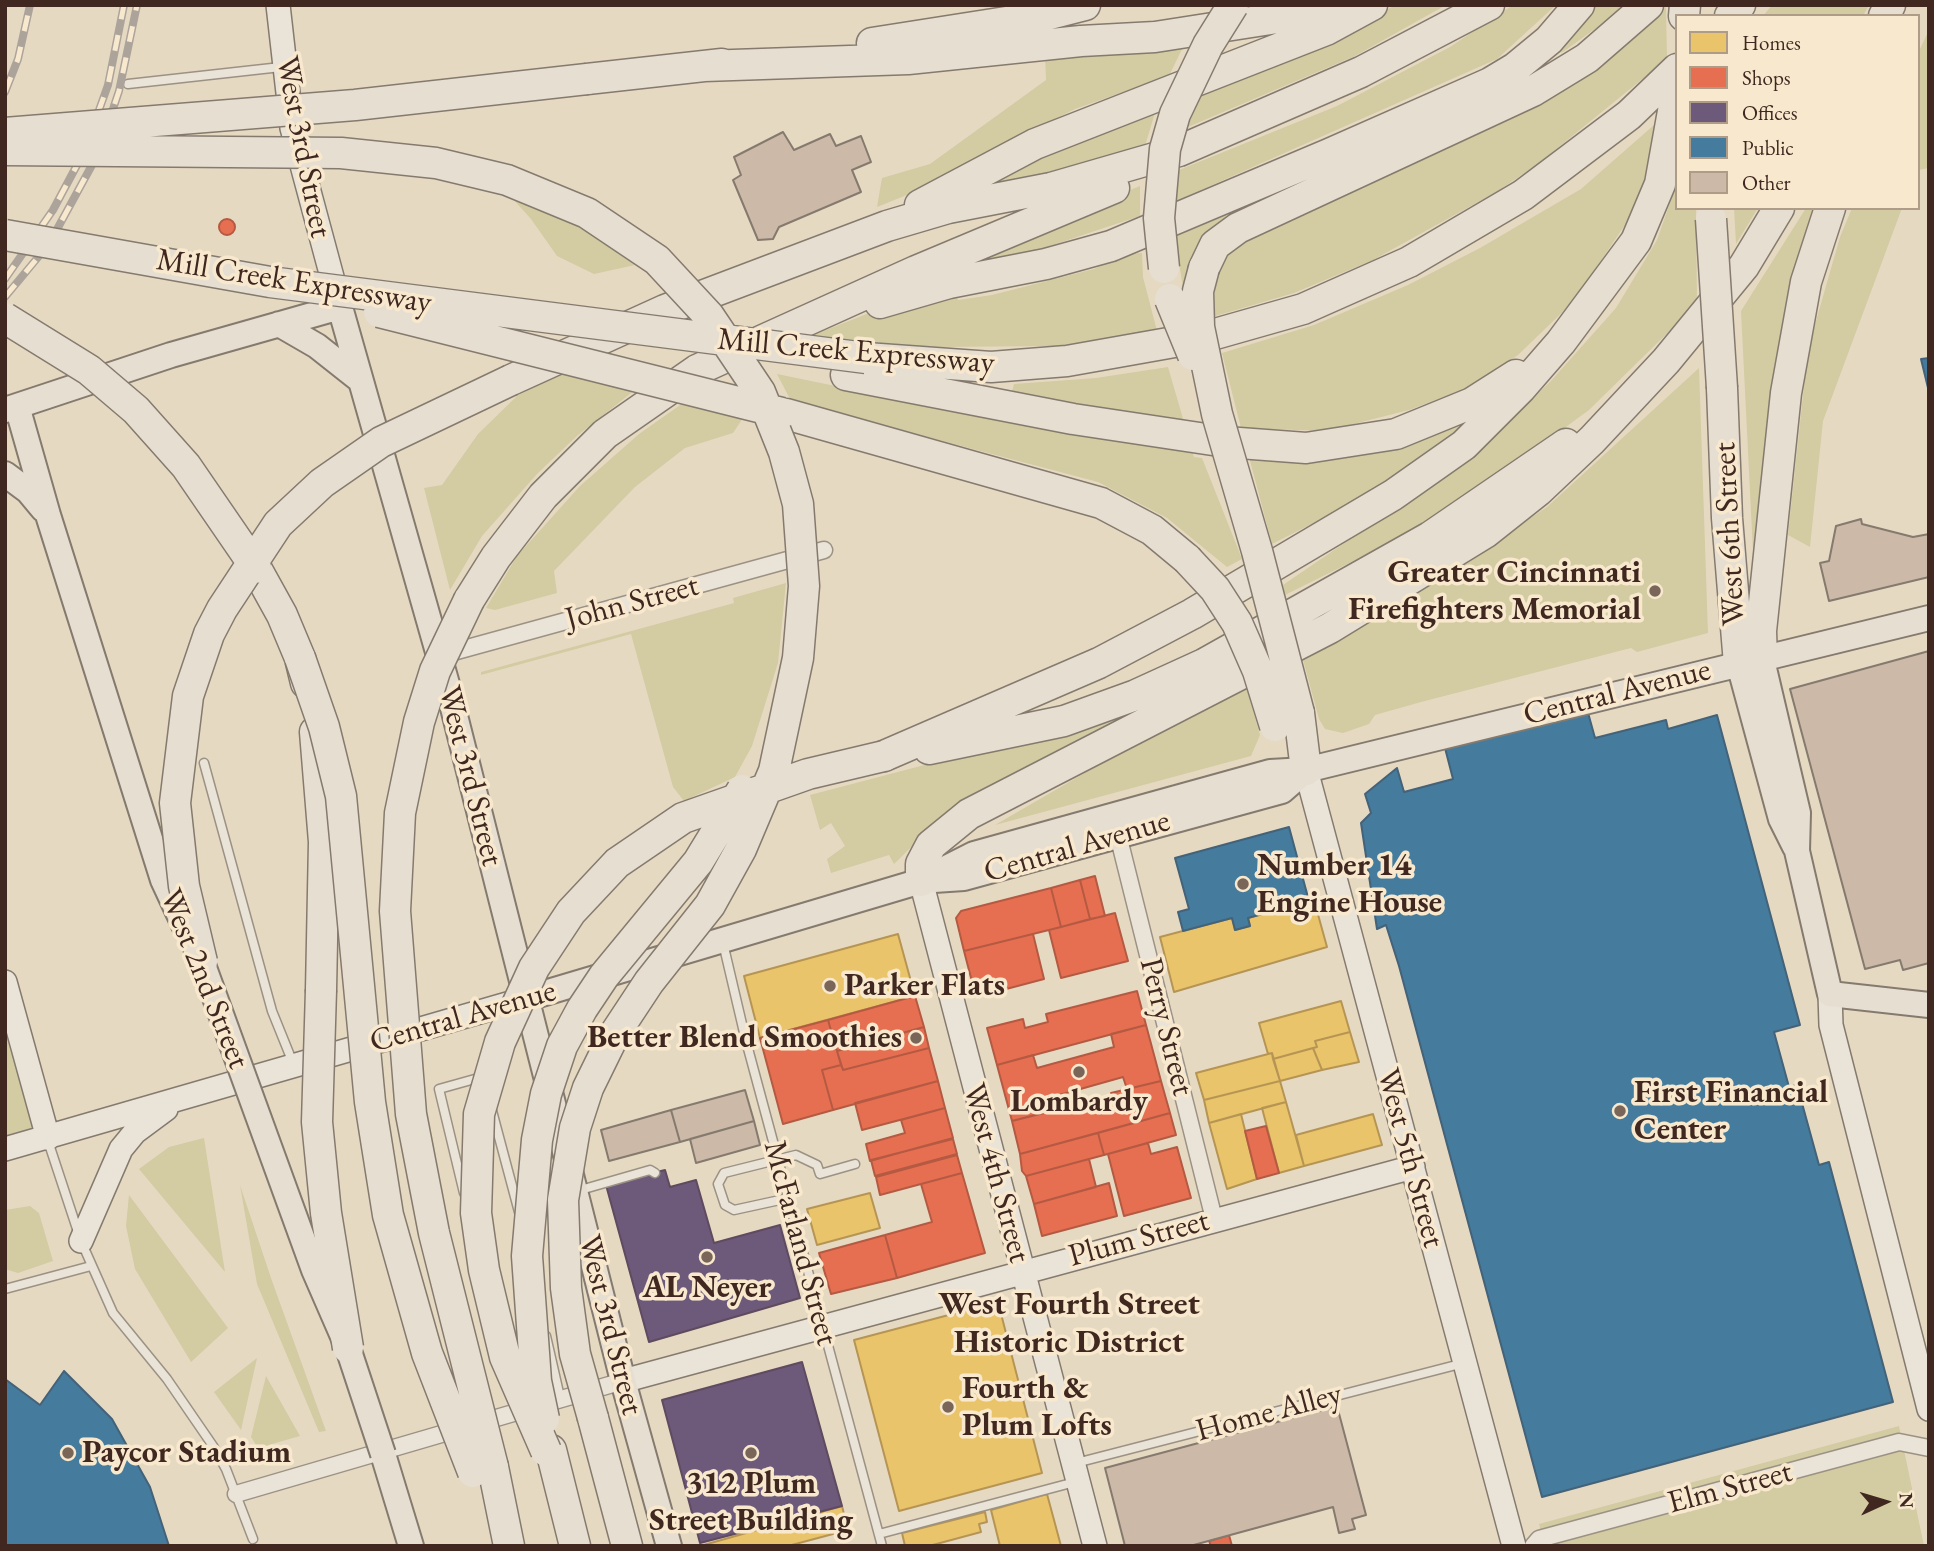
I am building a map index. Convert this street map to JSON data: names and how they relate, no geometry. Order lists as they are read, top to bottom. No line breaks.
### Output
{"streets":{"highway":["Mill Creek Expressway","West 6th Street"],"main road":["West 3rd Street","Central Avenue","West 2nd Street"],"street":["John Street","Perry Street","West 5th Street","West 4th Street","Plum Street","Elm Street"],"lane":["McFarland Street","Home Alley"]},"crossings":[["West 3rd Street","John Street"],["West 3rd Street","Central Avenue"],["West 3rd Street","Plum Street"],["West 6th Street","Central Avenue"],["Central Avenue","Perry Street"],["Central Avenue","West 5th Street"],["Central Avenue","West 4th Street"],["Central Avenue","McFarland Street"],["Perry Street","Plum Street"],["West 5th Street","Plum Street"],["West 5th Street","Home Alley"],["West 4th Street","Plum Street"],["West 4th Street","Home Alley"],["Plum Street","McFarland Street"],["McFarland Street","Home Alley"]],"districts":["West Fourth Street Historic District"],"places":["Greater Cincinnati Firefighters Memorial","Number 14 Engine House","Parker Flats","Better Blend Smoothies","Lombardy","First Financial Center","AL Neyer","Fourth & Plum Lofts","Paycor Stadium","312 Plum Street Building"],"legend":["Homes","Shops","Offices","Public","Other"],"north":"right"}
